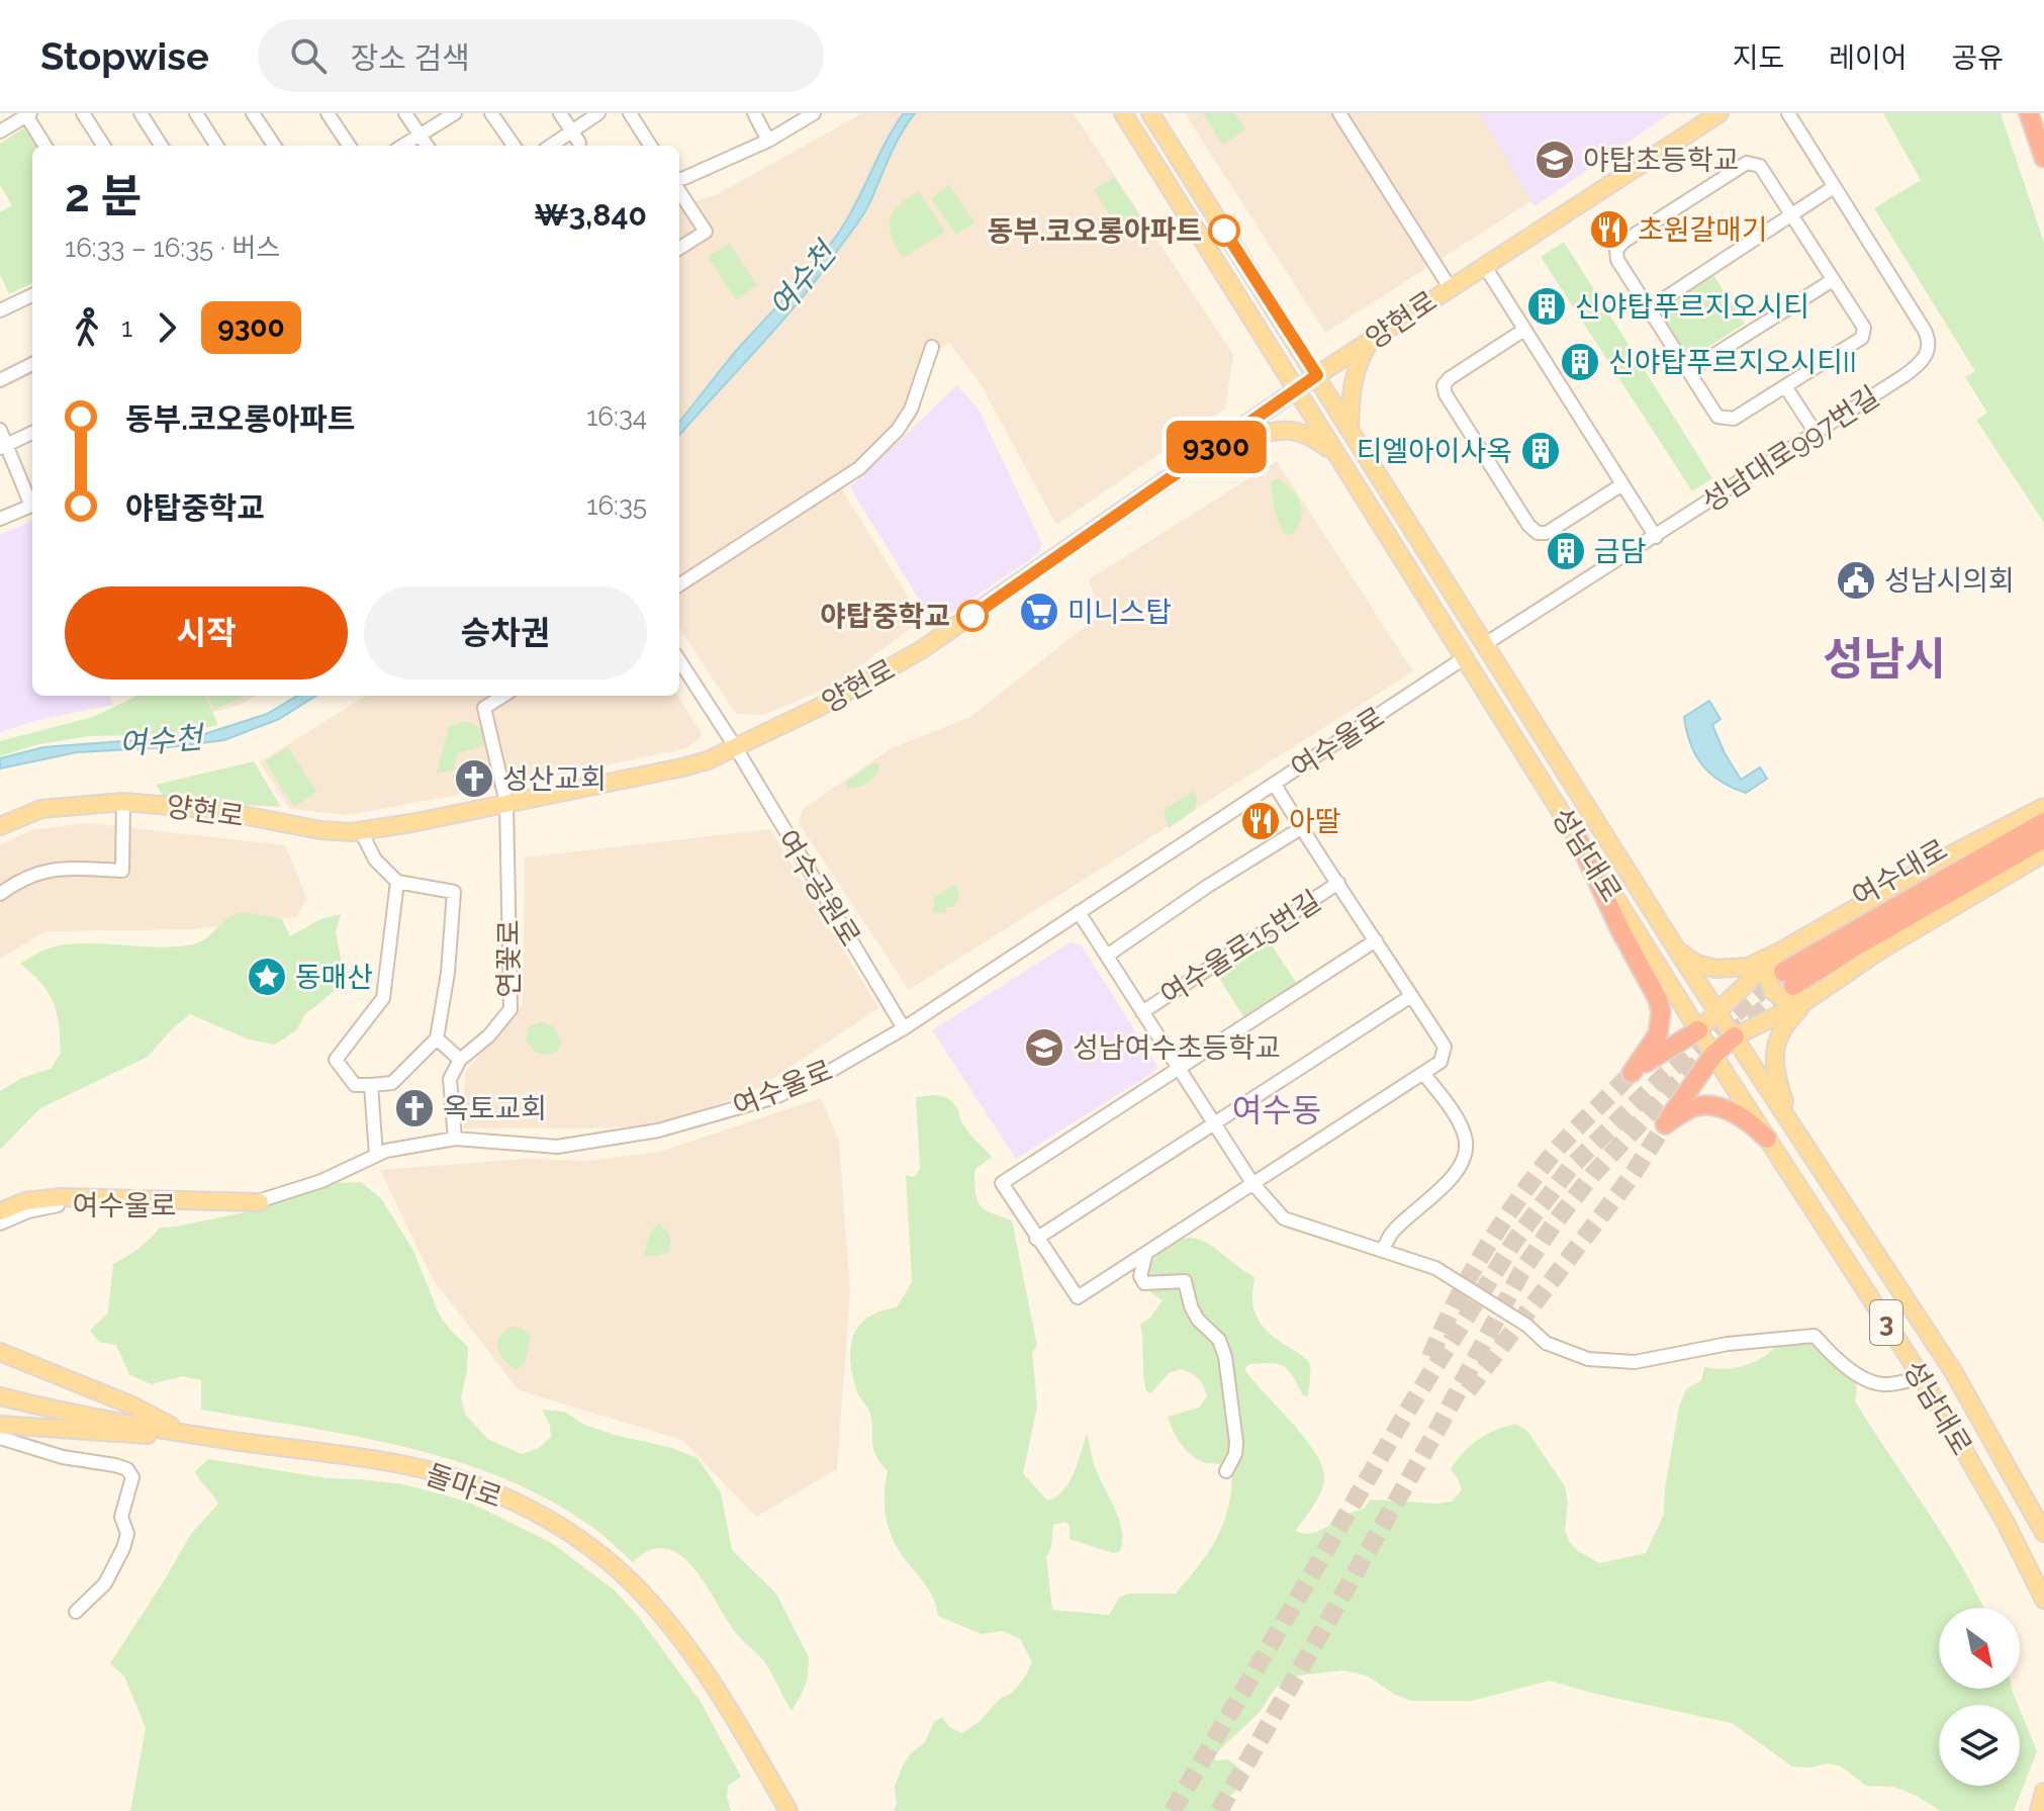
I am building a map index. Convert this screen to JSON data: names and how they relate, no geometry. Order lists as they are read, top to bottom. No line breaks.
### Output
{"streets":{"highway":["여수대로"],"main road":["양현로","성남대로","3","돌마로"],"street":["성남대로997번길","여수울로","여수공원로","여수울로15번길","연꽃로"]},"crossings":[["양현로","성남대로"],["양현로","여수공원로"],["양현로","연꽃로"],["성남대로997번길","성남대로"],["여수울로","성남대로"],["여수울로","여수공원로"],["여수울로","여수울로15번길"]],"districts":["성남시","여수동"],"water":["여수천"],"places":{"school or university":["야탑초등학교","성남여수초등학교"],"restaurant":["초원갈매기","아딸"],"other":["동부.코오롱아파트","야탑중학교"],"building":["신야탑푸르지오시티","신야탑푸르지오시티II","티엘아이사옥","금담"],"public building":["성남시의회"],"supermarket":["미니스탑"],"church":["성산교회","옥토교회"],"place":["동매산"]},"lines":["bus line 9300"],"north":"bottom right","page":{"header":"Stopwise","search":"장소 검색","nav":["지도","레이어","공유"],"on_map":"9300","heading":["2 분","16:33 – 16:35 · 버스","₩3,840"],"legs":["1","9300"],"list":[{"name":"동부.코오롱아파트","value":"16:34"},{"name":"야탑중학교","value":"16:35"}],"buttons":["시작","승차권"]}}
